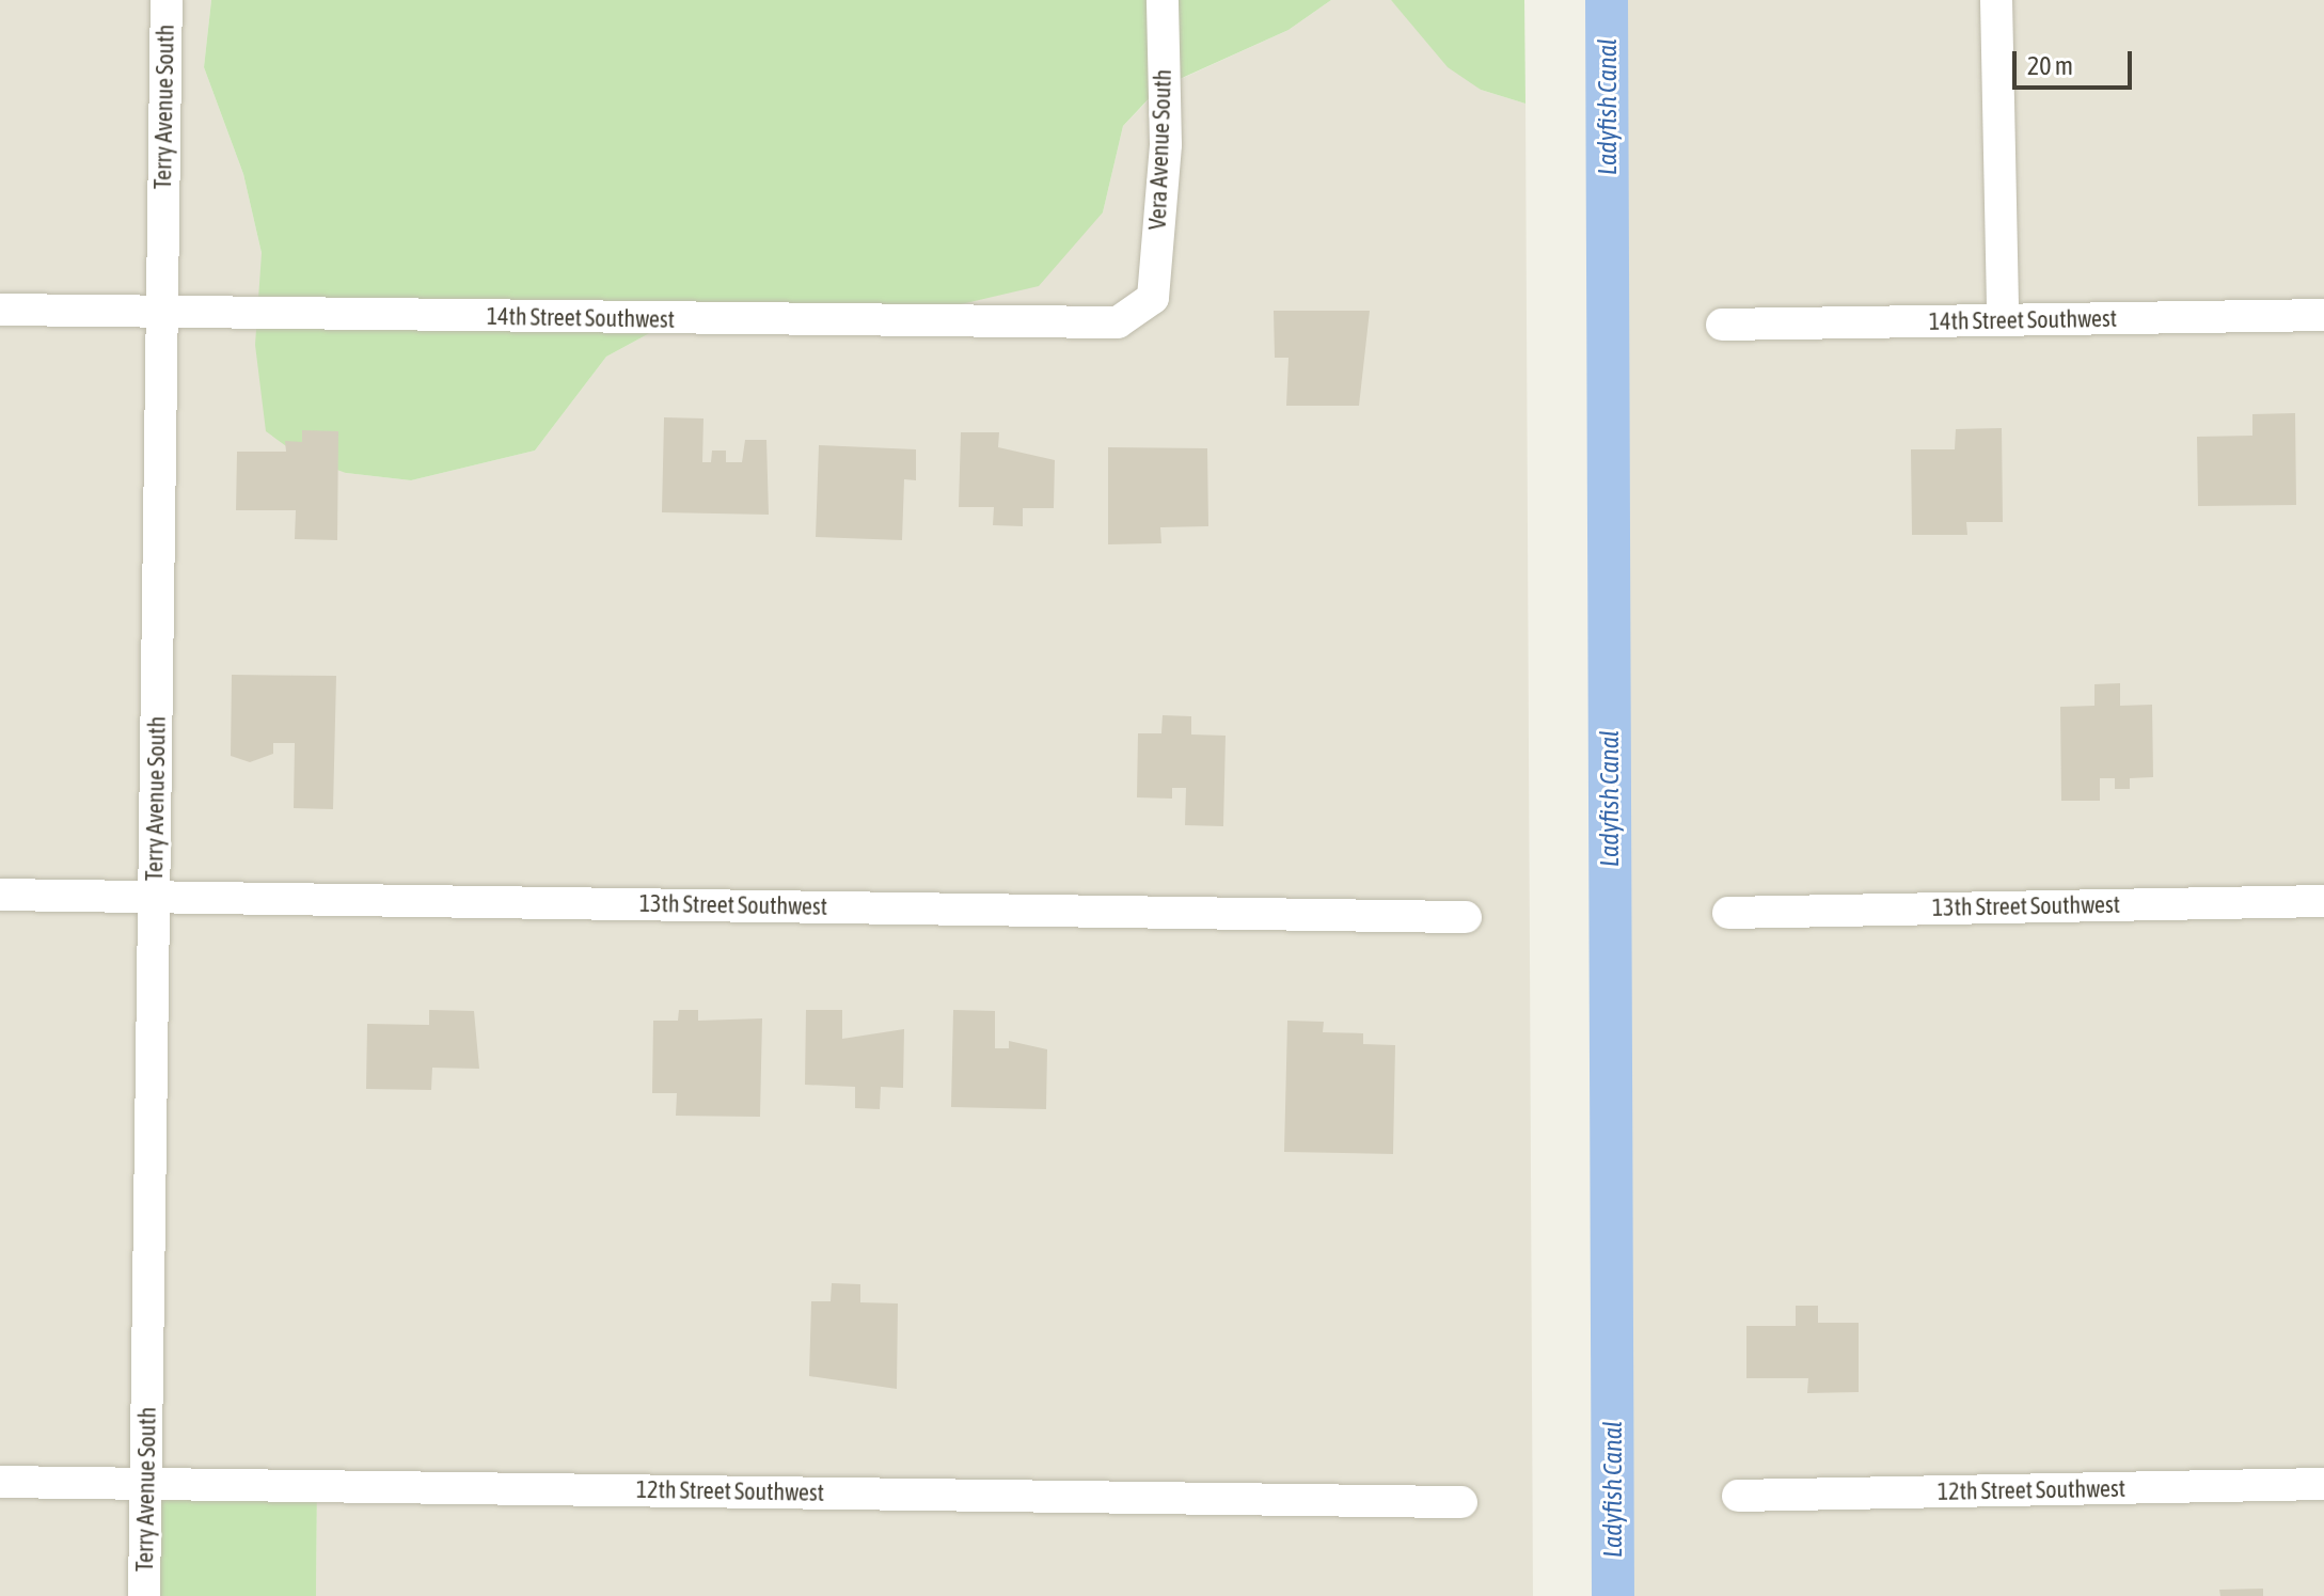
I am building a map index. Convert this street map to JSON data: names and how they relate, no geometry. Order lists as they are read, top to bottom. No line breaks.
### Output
{"streets":{"street":["Terry Avenue South","Vera Avenue South","14th Street Southwest","13th Street Southwest","12th Street Southwest"]},"crossings":[["Terry Avenue South","14th Street Southwest"],["Terry Avenue South","13th Street Southwest"],["Terry Avenue South","12th Street Southwest"],["Vera Avenue South","14th Street Southwest"]],"water":["Ladyfish Canal"],"scale_bar":"20 m"}
